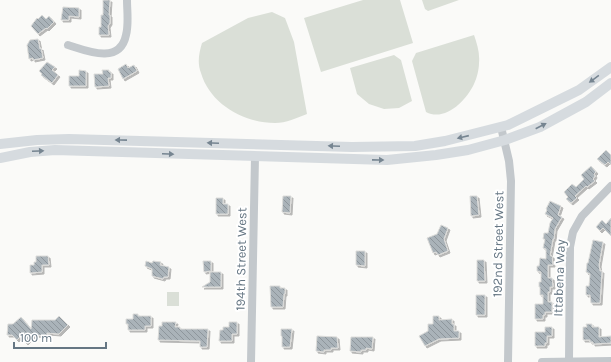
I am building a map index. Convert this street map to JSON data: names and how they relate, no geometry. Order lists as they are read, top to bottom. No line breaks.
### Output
{"streets":{"street":["192nd Street West","194th Street West","Ittabena Way"]},"scale_bar":"100 m"}
